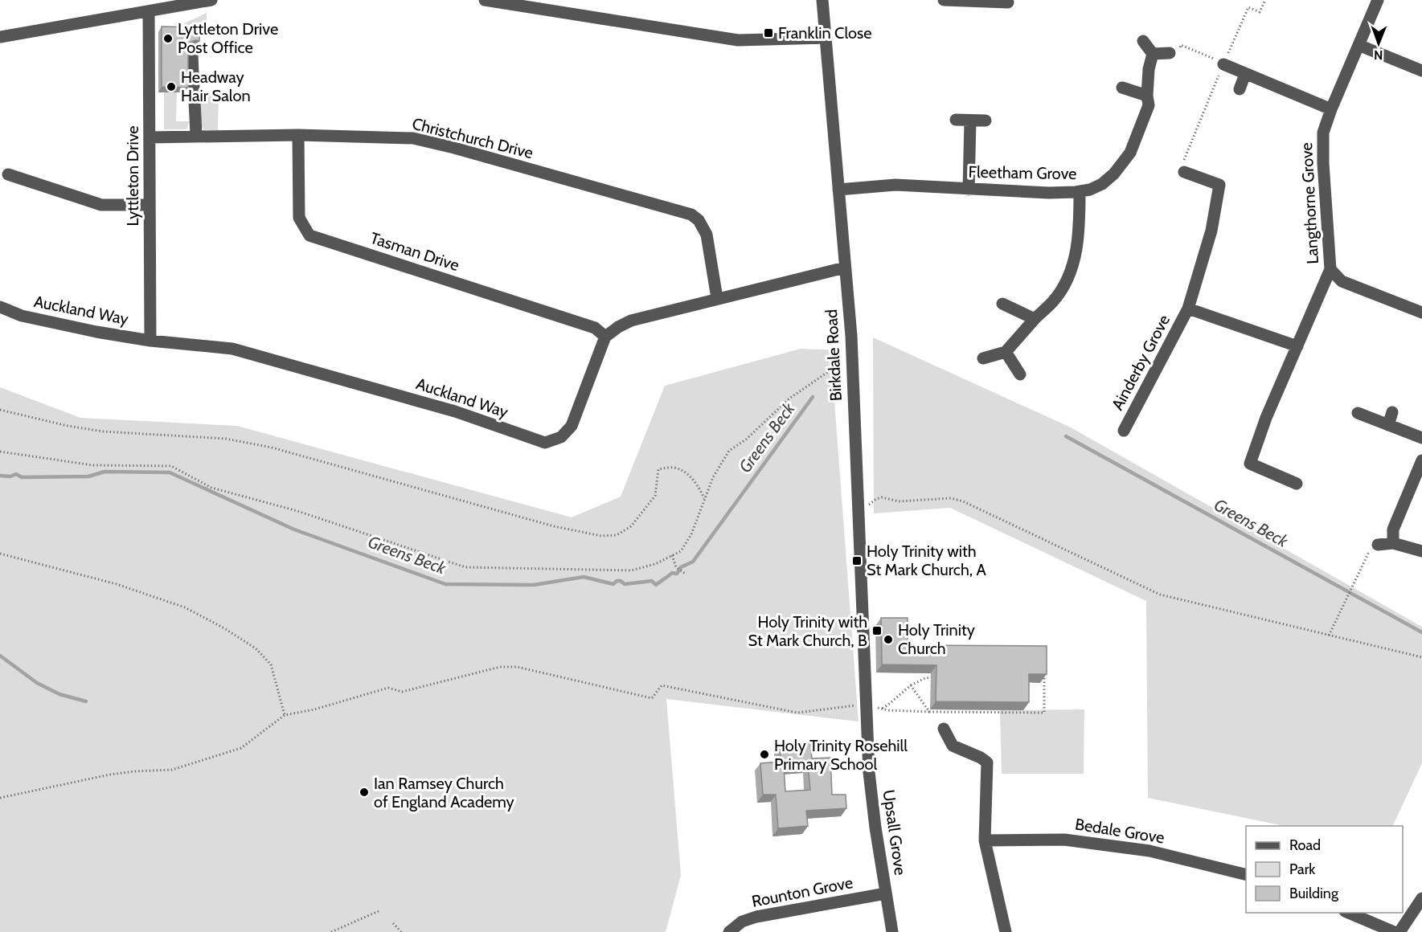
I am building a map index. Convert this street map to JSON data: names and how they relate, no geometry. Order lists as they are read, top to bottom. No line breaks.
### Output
{"streets":{"street":["Christchurch Drive","Fleetham Grove","Lyttleton Drive","Langthorne Grove","Tasman Drive","Auckland Way","Birkdale Road","Ainderby Grove","Bedale Grove","Upsall Grove","Rounton Grove"]},"crossings":[["Christchurch Drive","Lyttleton Drive"],["Christchurch Drive","Tasman Drive"],["Fleetham Grove","Birkdale Road"],["Lyttleton Drive","Auckland Way"],["Langthorne Grove","Ainderby Grove"],["Tasman Drive","Auckland Way"],["Birkdale Road","Upsall Grove"],["Upsall Grove","Rounton Grove"]],"water":["Greens Beck"],"places":{"transit":["Franklin Close","Holy Trinity with St Mark Church, A","Holy Trinity with St Mark Church, B"],"other":["Lyttleton Drive Post Office","Headway Hair Salon","Holy Trinity Church","Holy Trinity Rosehill Primary School","Ian Ramsey Church of England Academy"]},"legend":["Road","Park","Building"],"north":"bottom"}
